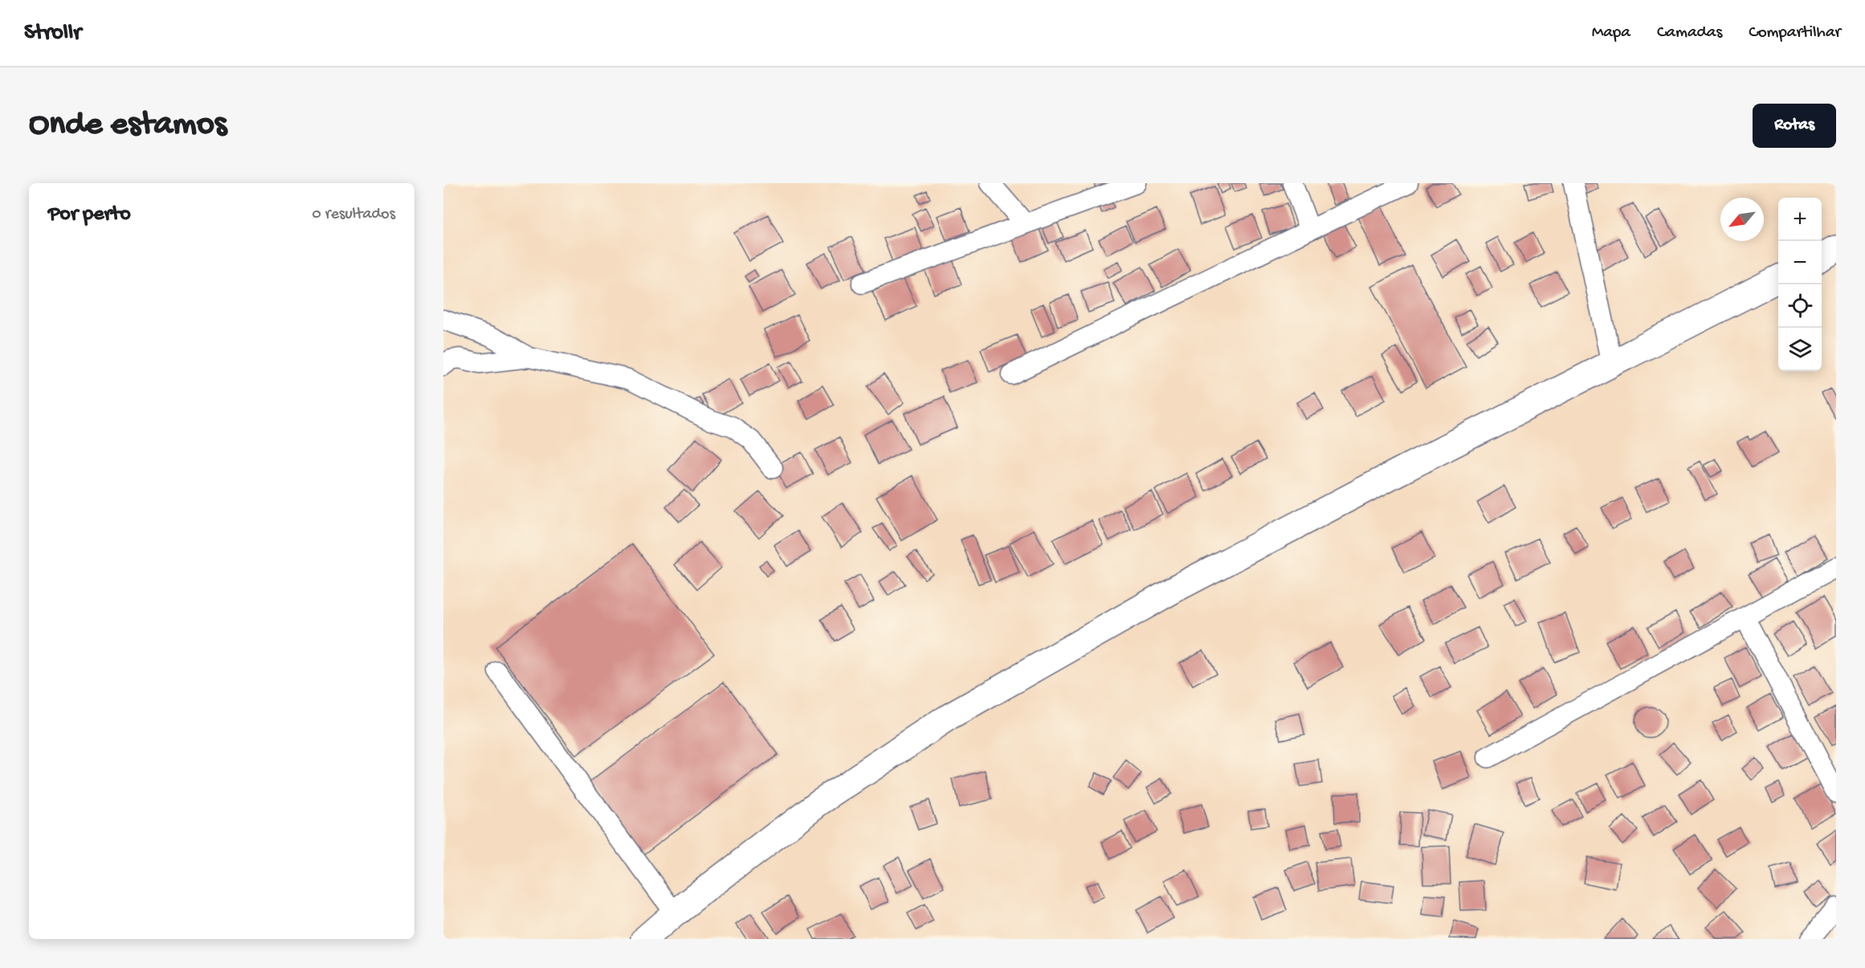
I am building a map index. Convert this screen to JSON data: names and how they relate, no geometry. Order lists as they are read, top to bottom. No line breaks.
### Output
{"north":"bottom left","page":{"header":"Strollr","nav":["Mapa","Camadas","Compartilhar"],"buttons":"Rotas","title":"Onde estamos","heading":["Por perto","0 resultados"],"map_buttons":["+","−"]}}
